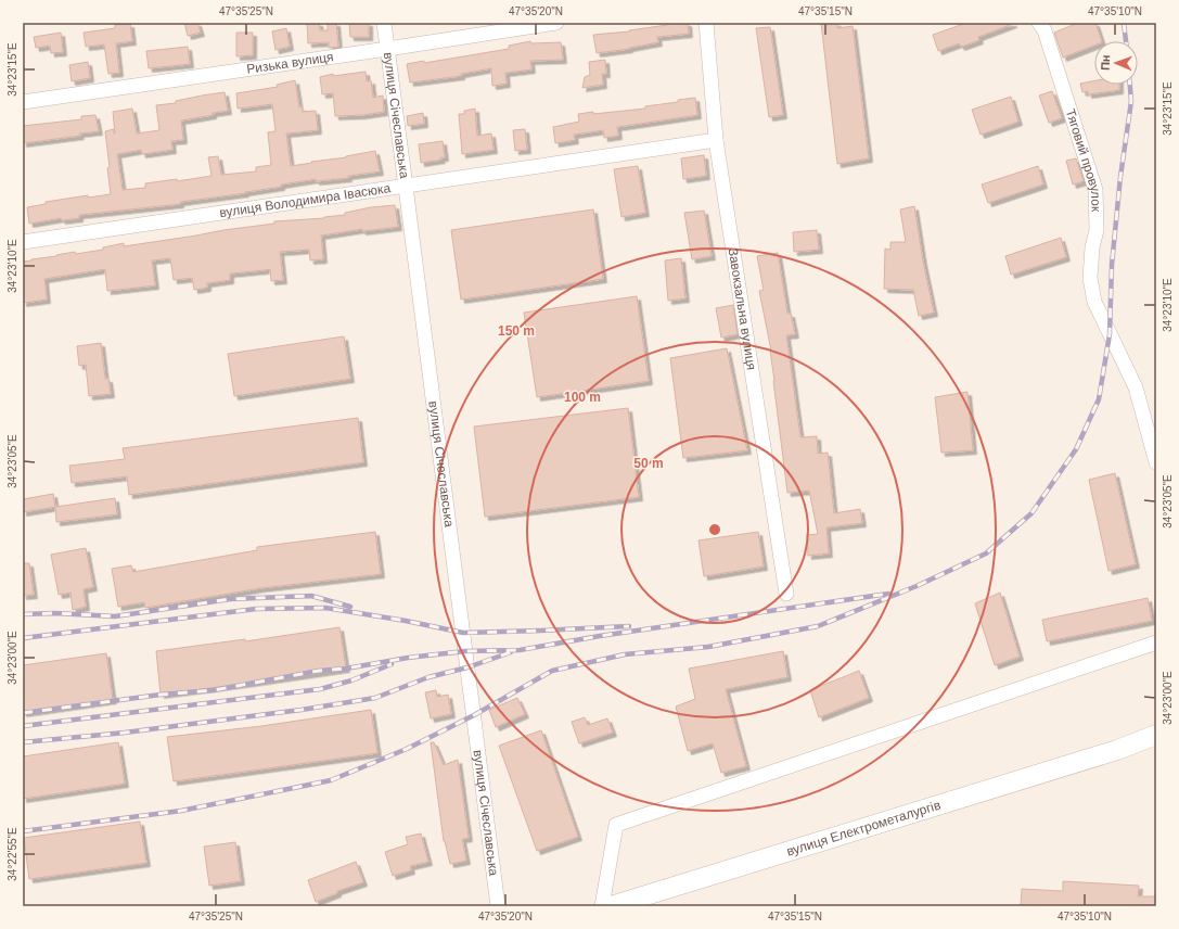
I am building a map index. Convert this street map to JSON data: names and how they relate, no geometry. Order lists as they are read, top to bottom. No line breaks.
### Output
{"streets":{"main road":["вулиця Електрометалургів"],"street":["Ризька вулиця","вулиця Січеславська","Тяговий провулок","вулиця Володимира Івасюка","Завокзальна вулиця"]},"crossings":[["Ризька вулиця","вулиця Січеславська"],["вулиця Січеславська","вулиця Володимира Івасюка"],["вулиця Володимира Івасюка","Завокзальна вулиця"]],"north":"left","coordinates":["47°35'25\"N","47°35'20\"N","47°35'15\"N","47°35'10\"N","34°23'15\"E","34°23'10\"E","34°23'05\"E","34°23'00\"E","34°22'55\"E"],"rings":["150 m","100 m","50 m"]}
